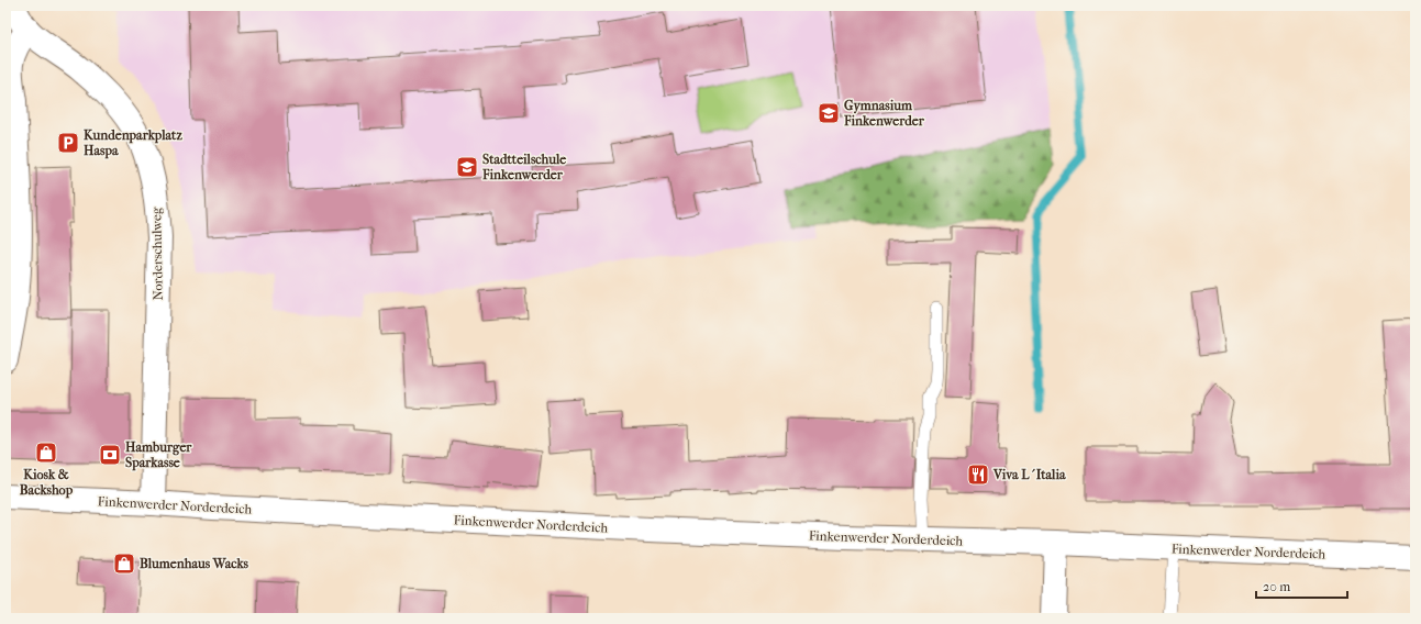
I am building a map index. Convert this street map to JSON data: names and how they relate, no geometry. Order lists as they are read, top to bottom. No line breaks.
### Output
{"streets":{"street":["Norderschulweg","Finkenwerder Norderdeich"]},"crossings":[["Norderschulweg","Finkenwerder Norderdeich"]],"places":{"school or university":["Gymnasium Finkenwerder","Stadtteilschule Finkenwerder"],"parking":["Kundenparkplatz Haspa"],"shop":["Kiosk & Backshop","Blumenhaus Wacks"],"bank":["Hamburger Sparkasse"],"restaurant":["Viva L´Italia"]},"scale_bar":"20 m"}
